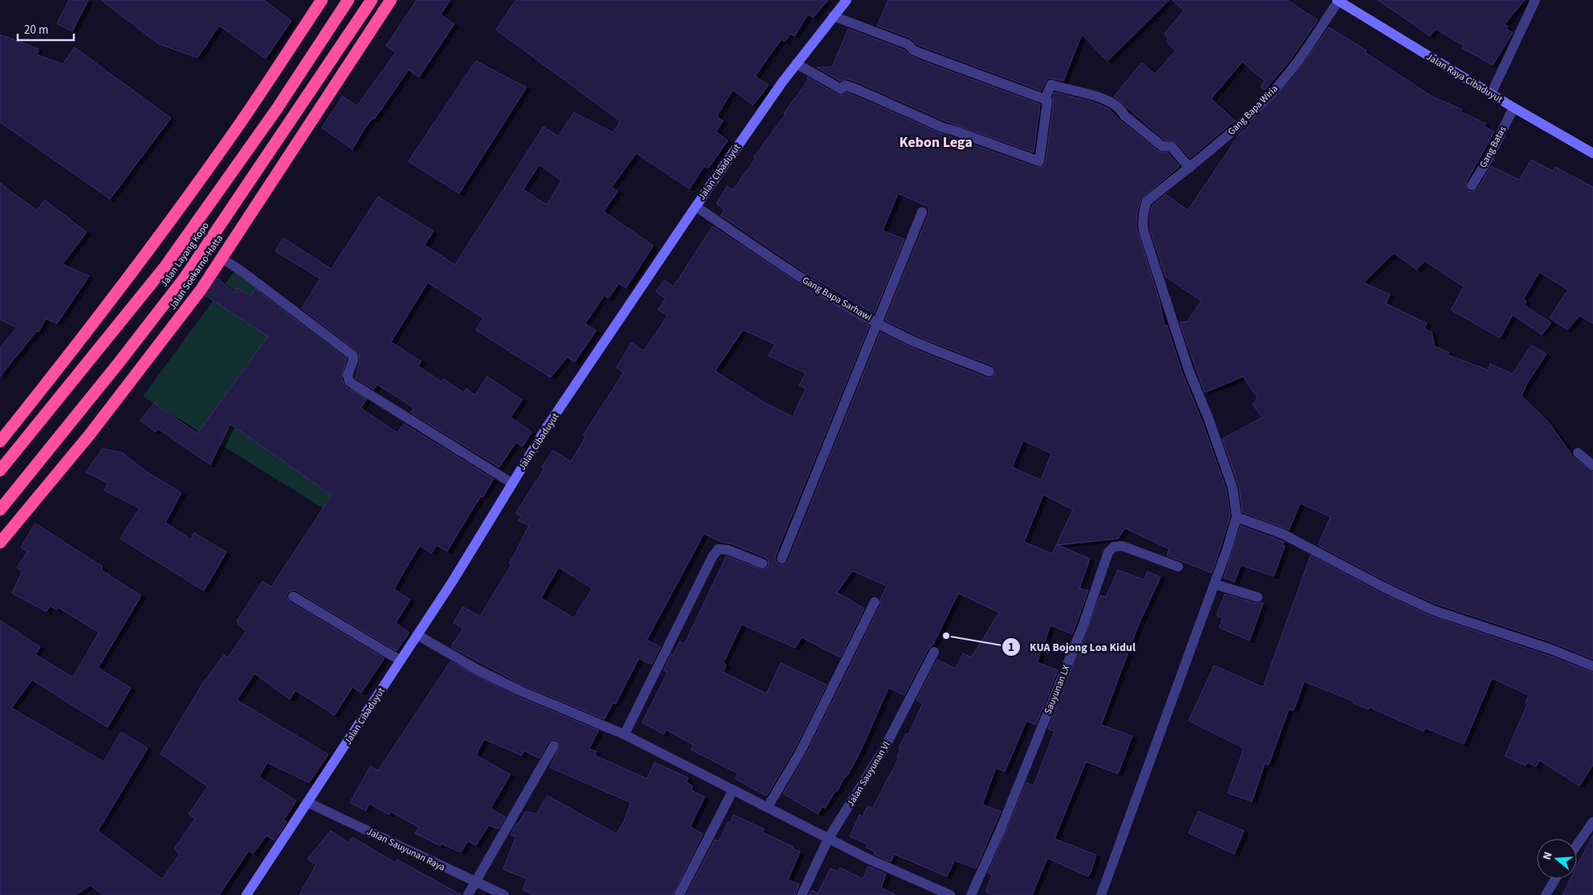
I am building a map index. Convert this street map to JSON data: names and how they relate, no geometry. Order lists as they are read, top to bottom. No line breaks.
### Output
{"streets":{"highway":["Jalan Layang Kopo","Jalan Soekarno-Hatta"],"street":["Jalan Raya Cibaduyut","Gang Bapa Wiria","Gang Batas","Jalan Cibaduyut","Gang Bapa Sarhawi","Sauyunan LX","Jalan Sauyunan Vl","Jalan Sauyunan Raya"]},"crossings":[["Jalan Raya Cibaduyut","Gang Bapa Wiria"],["Jalan Raya Cibaduyut","Gang Batas"],["Jalan Cibaduyut","Gang Bapa Sarhawi"],["Jalan Cibaduyut","Jalan Sauyunan Raya"]],"districts":["Kebon Lega"],"places":["KUA Bojong Loa Kidul"],"scale_bar":"20 m","north":"left"}
